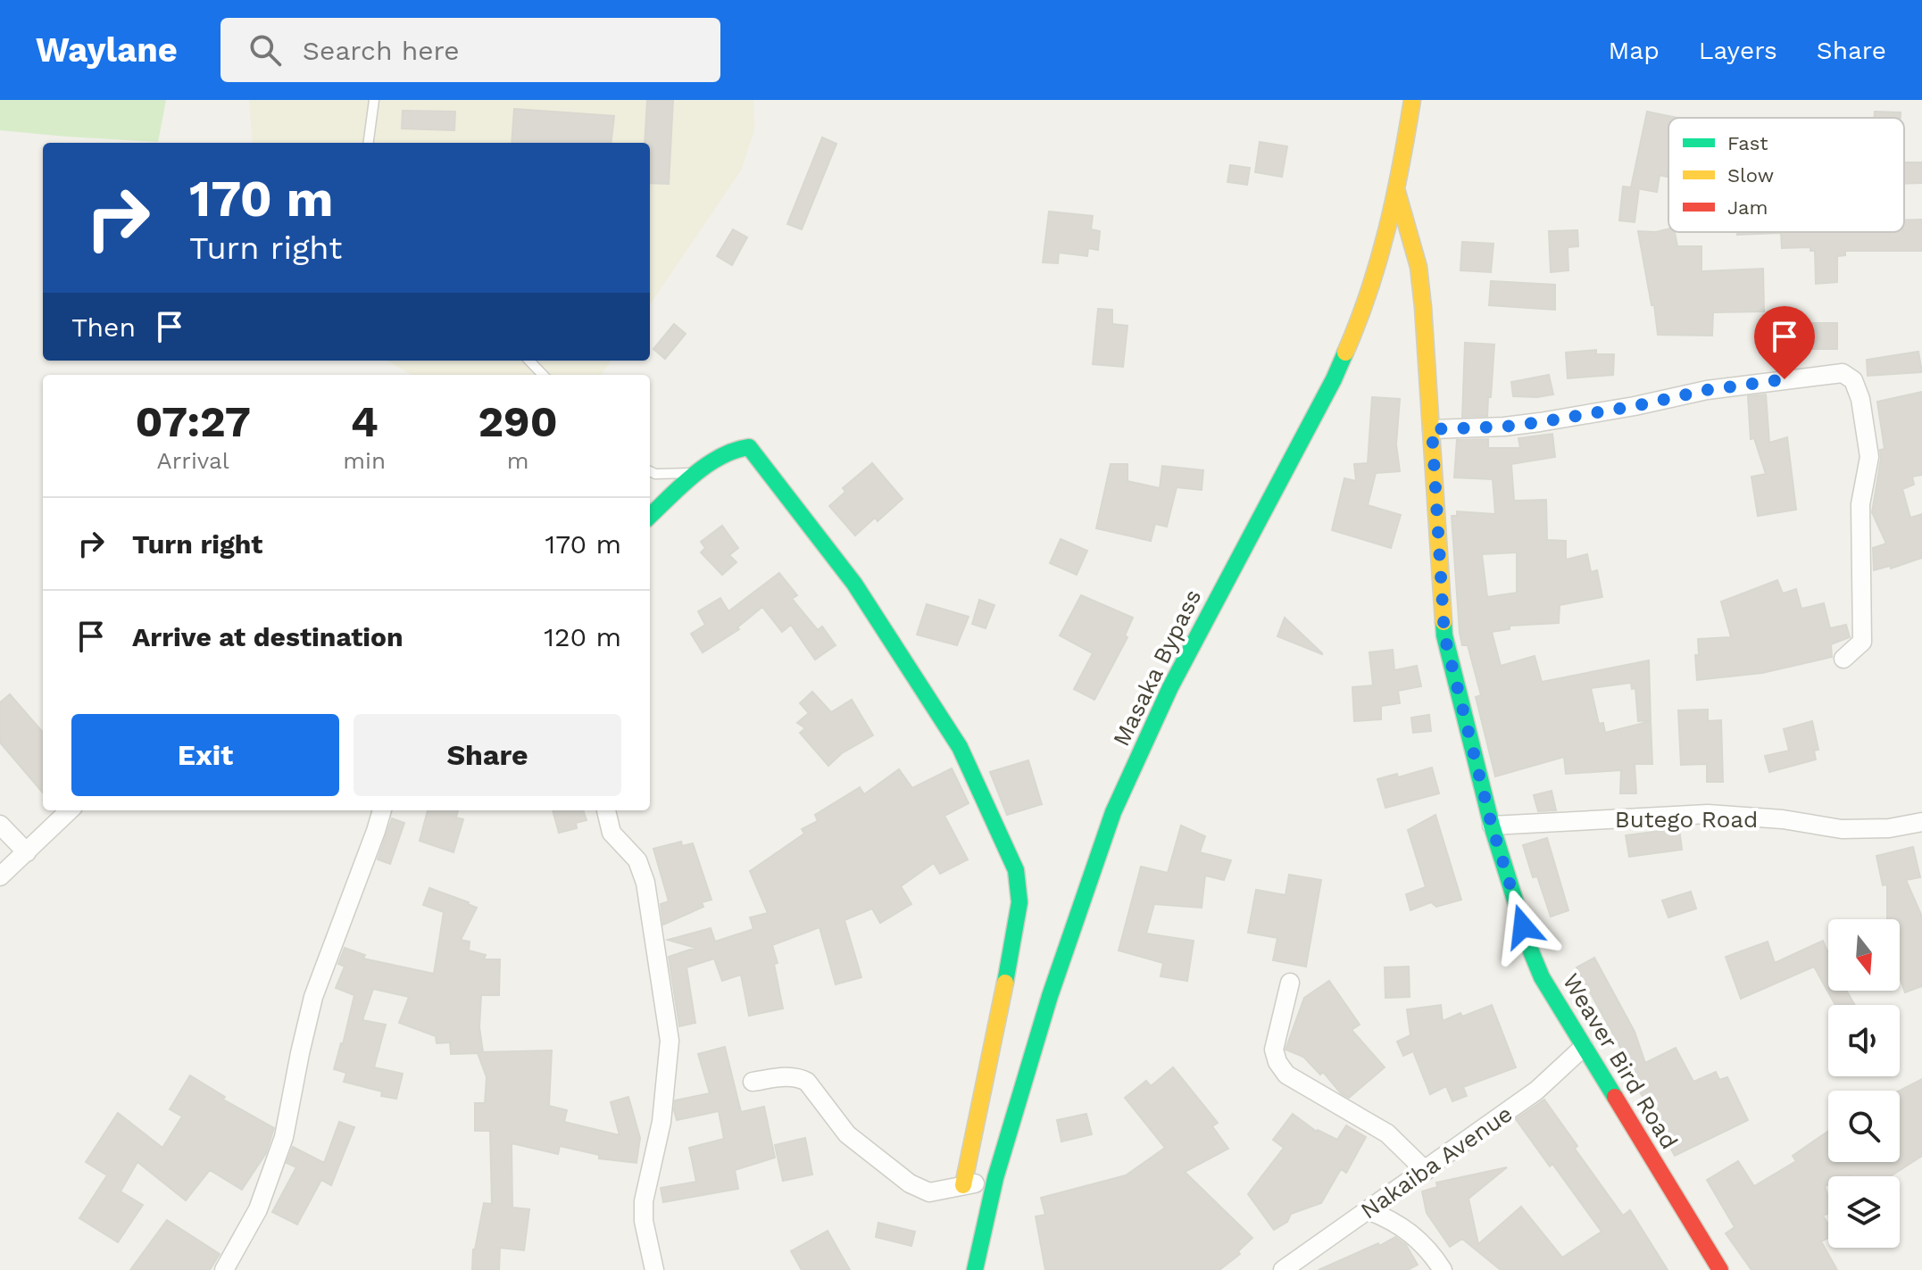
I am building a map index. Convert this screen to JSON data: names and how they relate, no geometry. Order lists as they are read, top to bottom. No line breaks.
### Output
{"streets":{"main road":["Masaka Bypass","Weaver Bird Road"],"street":["Butego Road","Nakaiba Avenue"]},"crossings":[["Masaka Bypass","Weaver Bird Road"],["Butego Road","Weaver Bird Road"],["Weaver Bird Road","Nakaiba Avenue"]],"legend":["Fast","Slow","Jam"],"north":"bottom","page":{"header":"Waylane","search":"Search here","nav":["Map","Layers","Share"],"turn":["170 m","Turn right"],"then":"Then","eta":["07:27","Arrival","4","min","290","m"],"list":[{"name":"Turn right","value":"170 m"},{"name":"Arrive at destination","value":"120 m"}],"buttons":["Exit","Share"]}}
